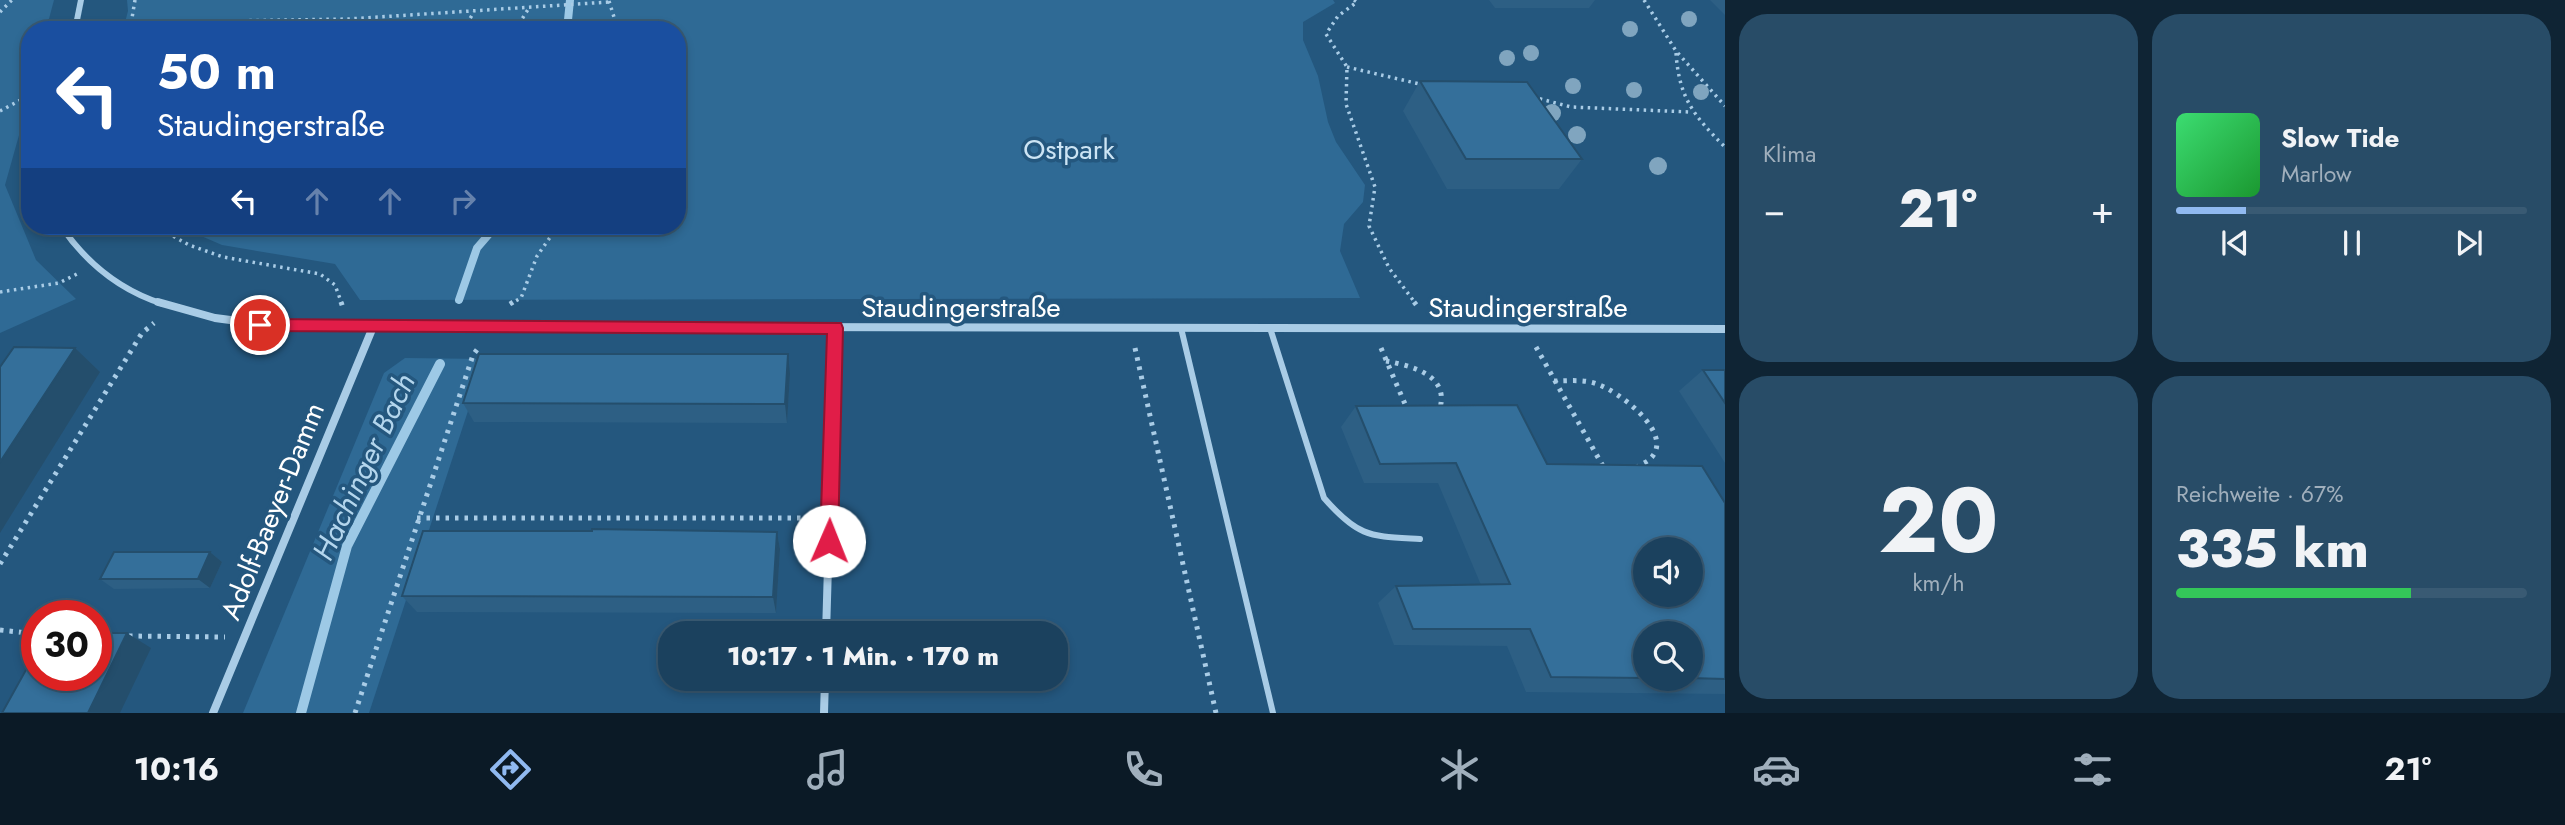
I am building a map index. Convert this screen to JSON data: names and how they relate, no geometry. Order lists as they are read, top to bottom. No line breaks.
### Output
{"streets":{"street":["Staudingerstraße","Adolf-Baeyer-Damm"]},"crossings":[["Staudingerstraße","Adolf-Baeyer-Damm"]],"water":["Hachinger Bach"],"parks":["Ostpark"],"page":{"tile":["Klima",["20","km/h"],["Reichweite · 67%","335 km"]],"turn":["50 m","Staudingerstraße"],"song":["Slow Tide","Marlow"],"heat":["−","21°","+"],"limit":"30","trip":"10:17 · 1 Min. · 170 m","tabs":["10:16","21°"]}}
